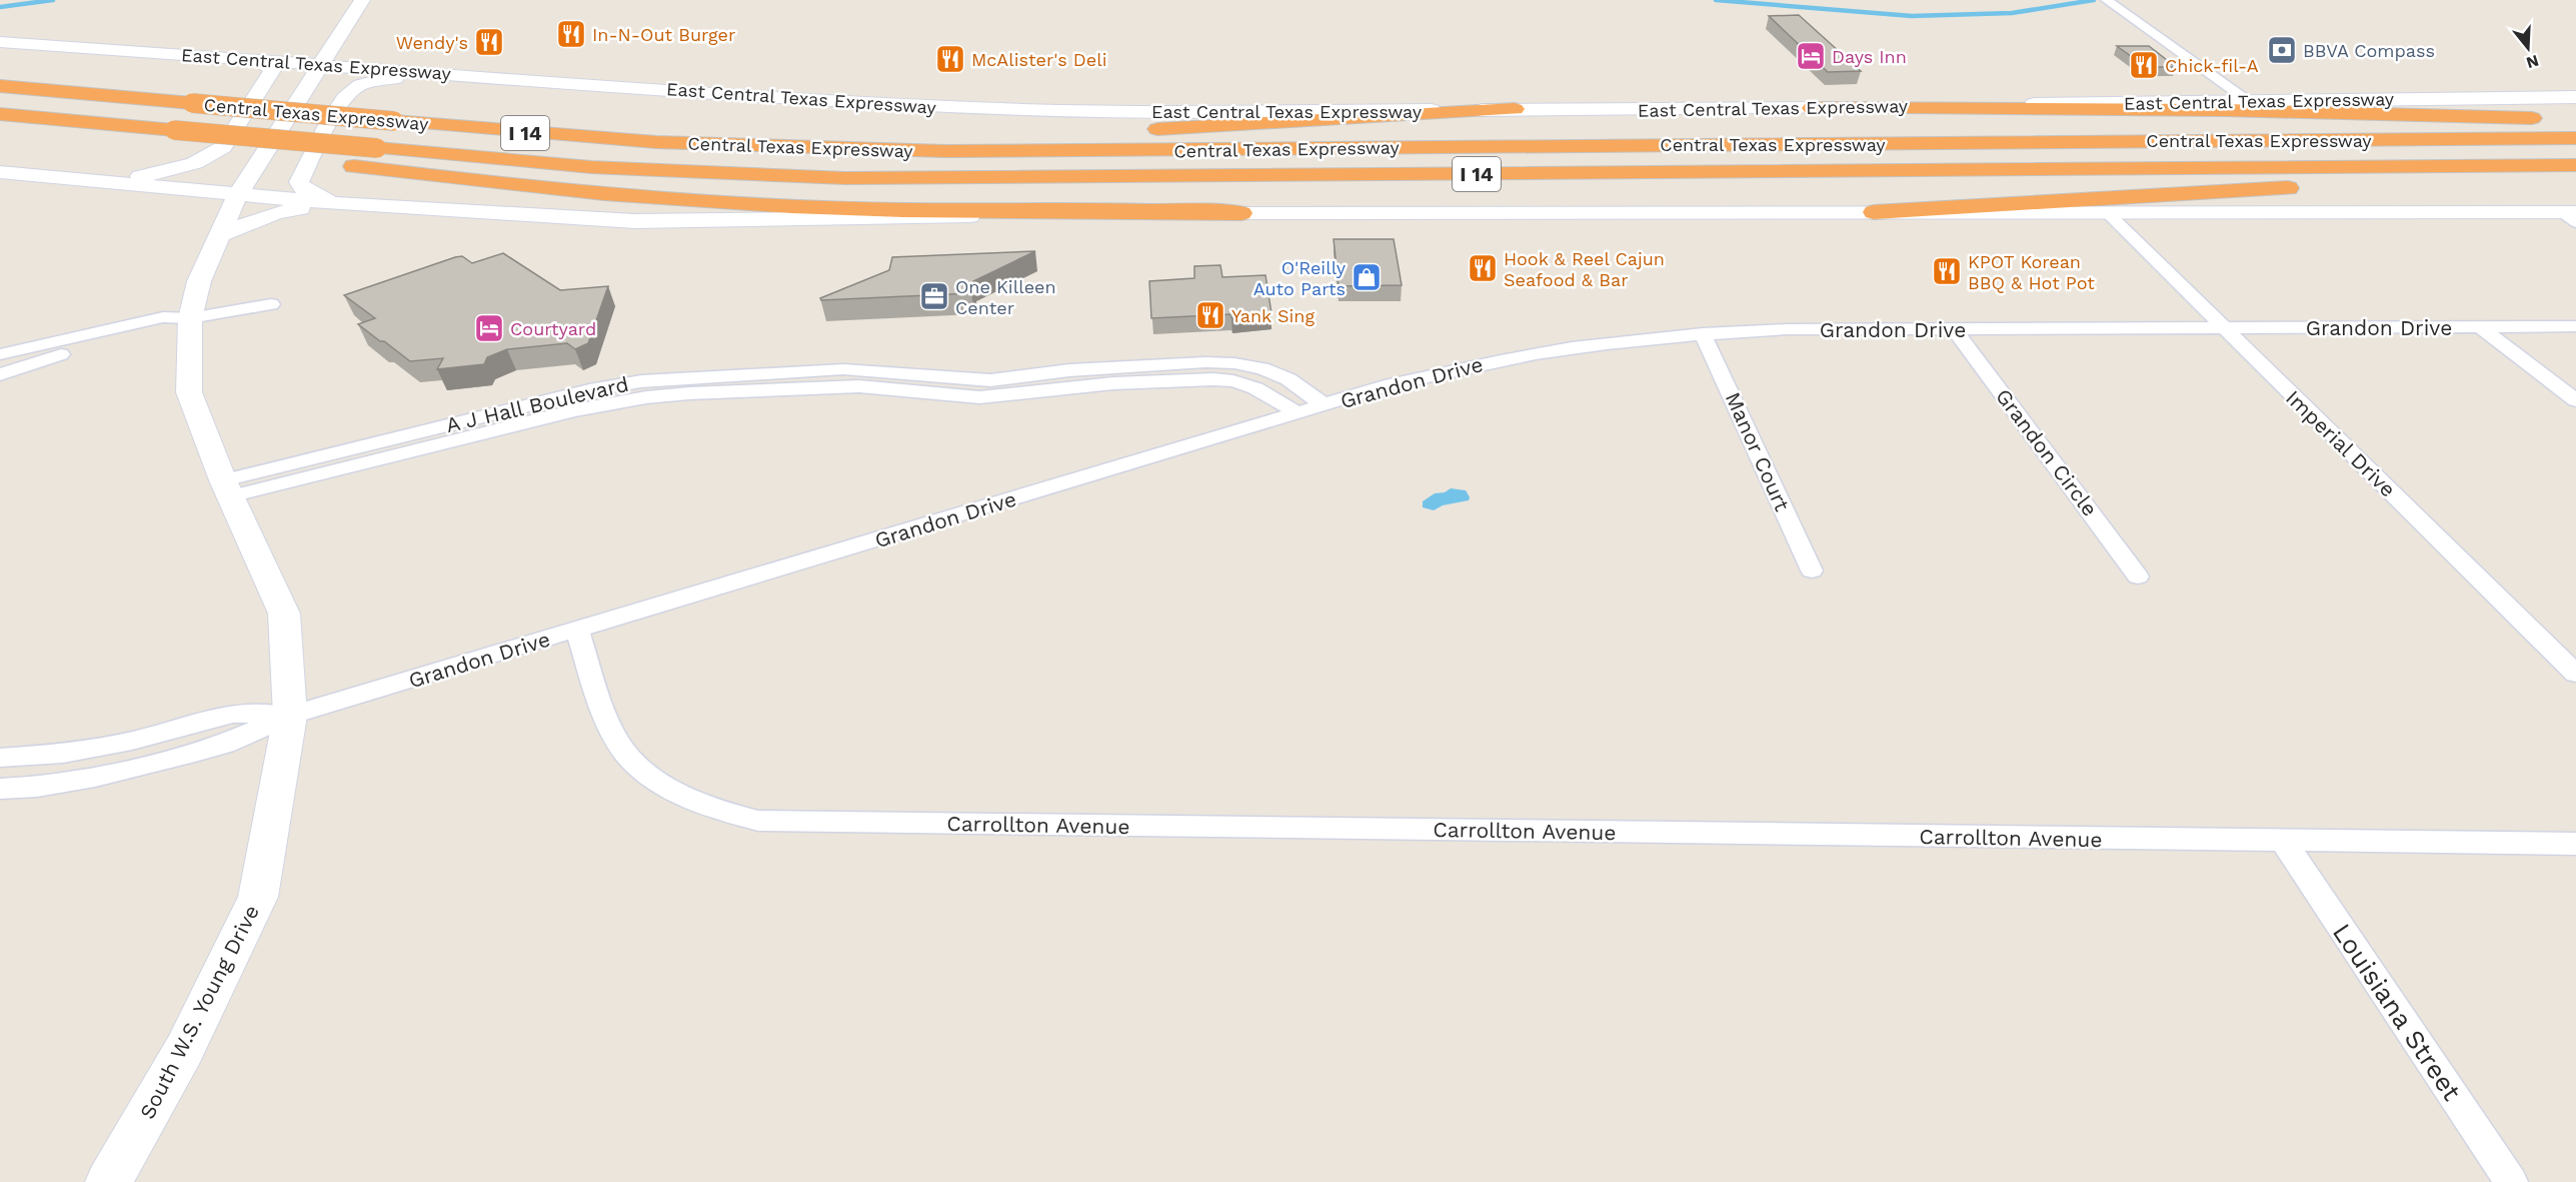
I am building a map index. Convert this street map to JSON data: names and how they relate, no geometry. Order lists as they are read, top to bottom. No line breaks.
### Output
{"streets":{"highway":["Central Texas Expressway","I 14"],"main road":["East Central Texas Expressway","South W.S. Young Drive"],"street":["Grandon Drive","A J Hall Boulevard","Imperial Drive","Manor Court","Grandon Circle","Carrollton Avenue","Louisiana Street"]},"crossings":[["East Central Texas Expressway","South W.S. Young Drive"],["Grandon Drive","A J Hall Boulevard"],["Grandon Drive","Imperial Drive"],["Grandon Drive","Manor Court"],["Grandon Drive","Grandon Circle"],["Grandon Drive","Carrollton Avenue"],["Grandon Drive","South W.S. Young Drive"],["A J Hall Boulevard","South W.S. Young Drive"],["Carrollton Avenue","Louisiana Street"]],"places":{"restaurant":["In-N-Out Burger","Wendy's","McAlister's Deli","Chick-fil-A","Hook & Reel Cajun Seafood & Bar","KPOT Korean BBQ & Hot Pot","Yank Sing"],"bank":["BBVA Compass"],"hotel":["Days Inn","Courtyard"],"shop":["O'Reilly Auto Parts"],"office":["One Killeen Center"]},"north":"bottom"}
